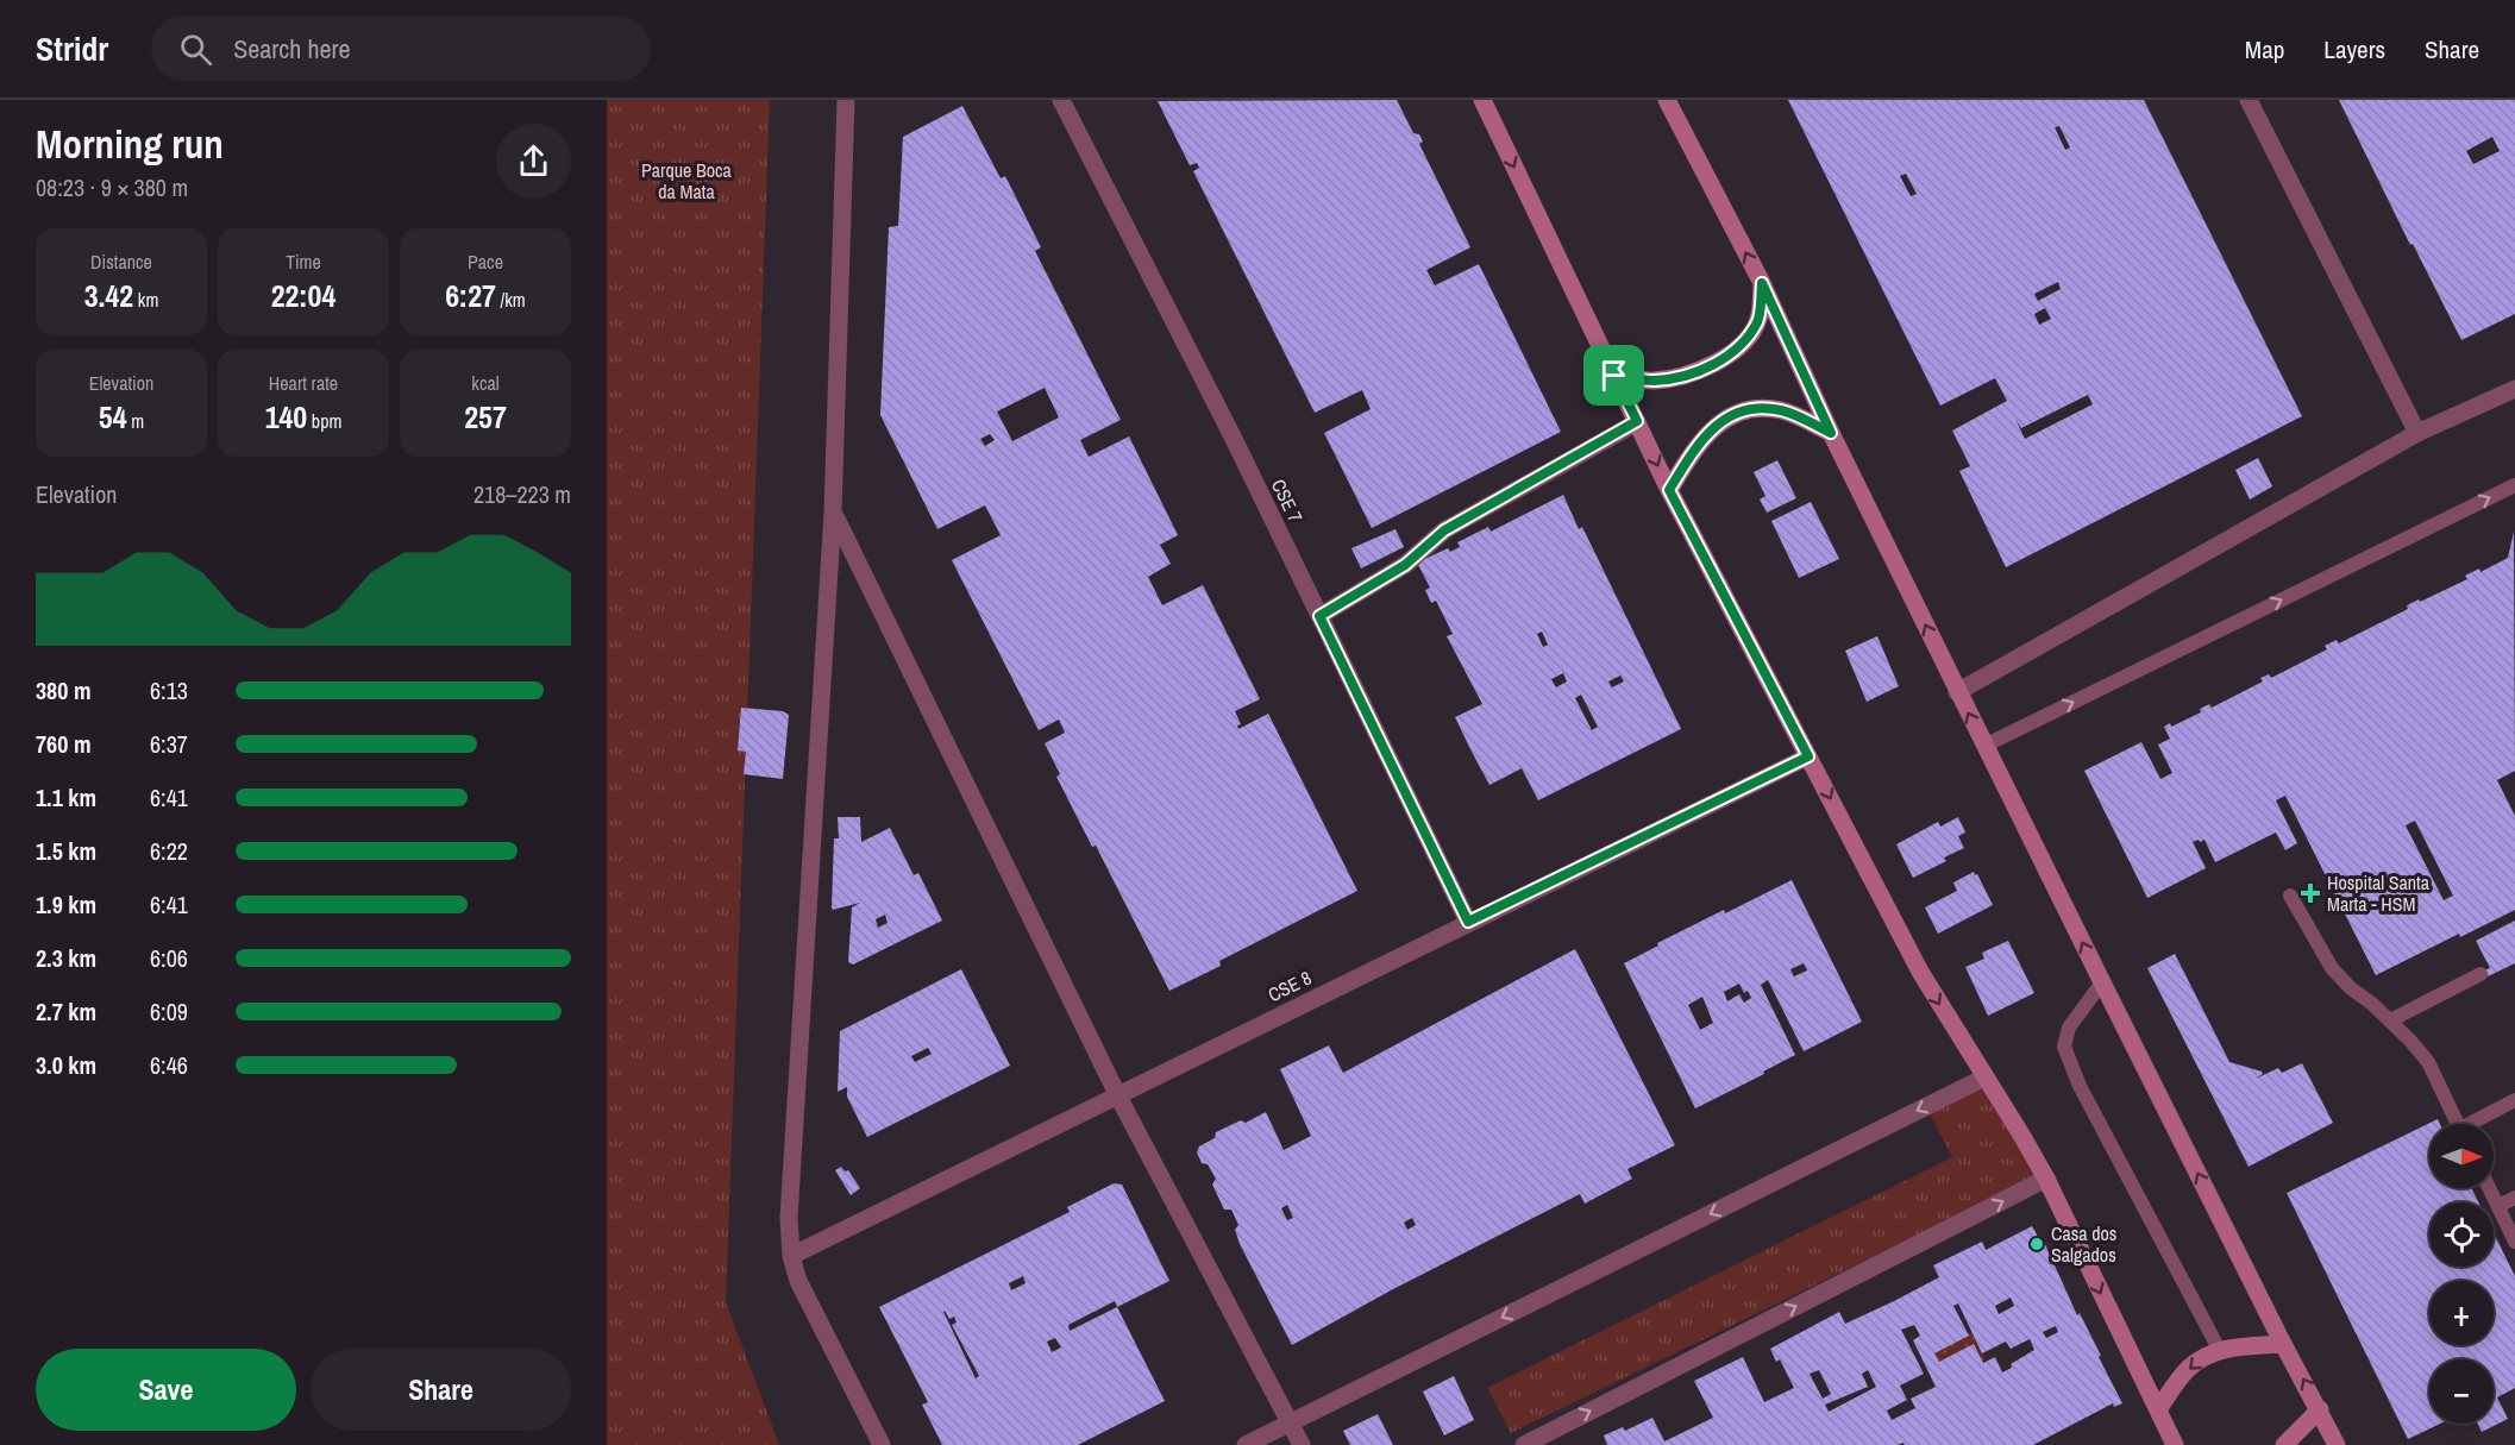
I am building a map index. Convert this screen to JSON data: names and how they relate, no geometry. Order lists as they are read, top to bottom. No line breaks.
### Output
{"streets":{"street":["CSE 7","CSE 8"]},"crossings":[["CSE 7","CSE 8"]],"parks":["Parque Boca da Mata"],"places":{"health":["Hospital Santa Marta - HSM"],"other":["Casa dos Salgados"]},"north":"right","page":{"header":"Stridr","search":"Search here","nav":["Map","Layers","Share"],"heading":["Morning run","08:23 · 9 × 380 m"],"stats":[["Distance","3.42 km"],["Time","22:04"],["Pace","6:27 /km"],["Elevation","54 m"],["Heart rate","140 bpm"],["kcal","257"]],"chart":["Elevation","218–223 m"],"list":[{"name":"380 m","note":"6:13"},{"name":"760 m","note":"6:37"},{"name":"1.1 km","note":"6:41"},{"name":"1.5 km","note":"6:22"},{"name":"1.9 km","note":"6:41"},{"name":"2.3 km","note":"6:06"},{"name":"2.7 km","note":"6:09"},{"name":"3.0 km","note":"6:46"}],"map_buttons":["+","−"],"buttons":["Save","Share"]}}
